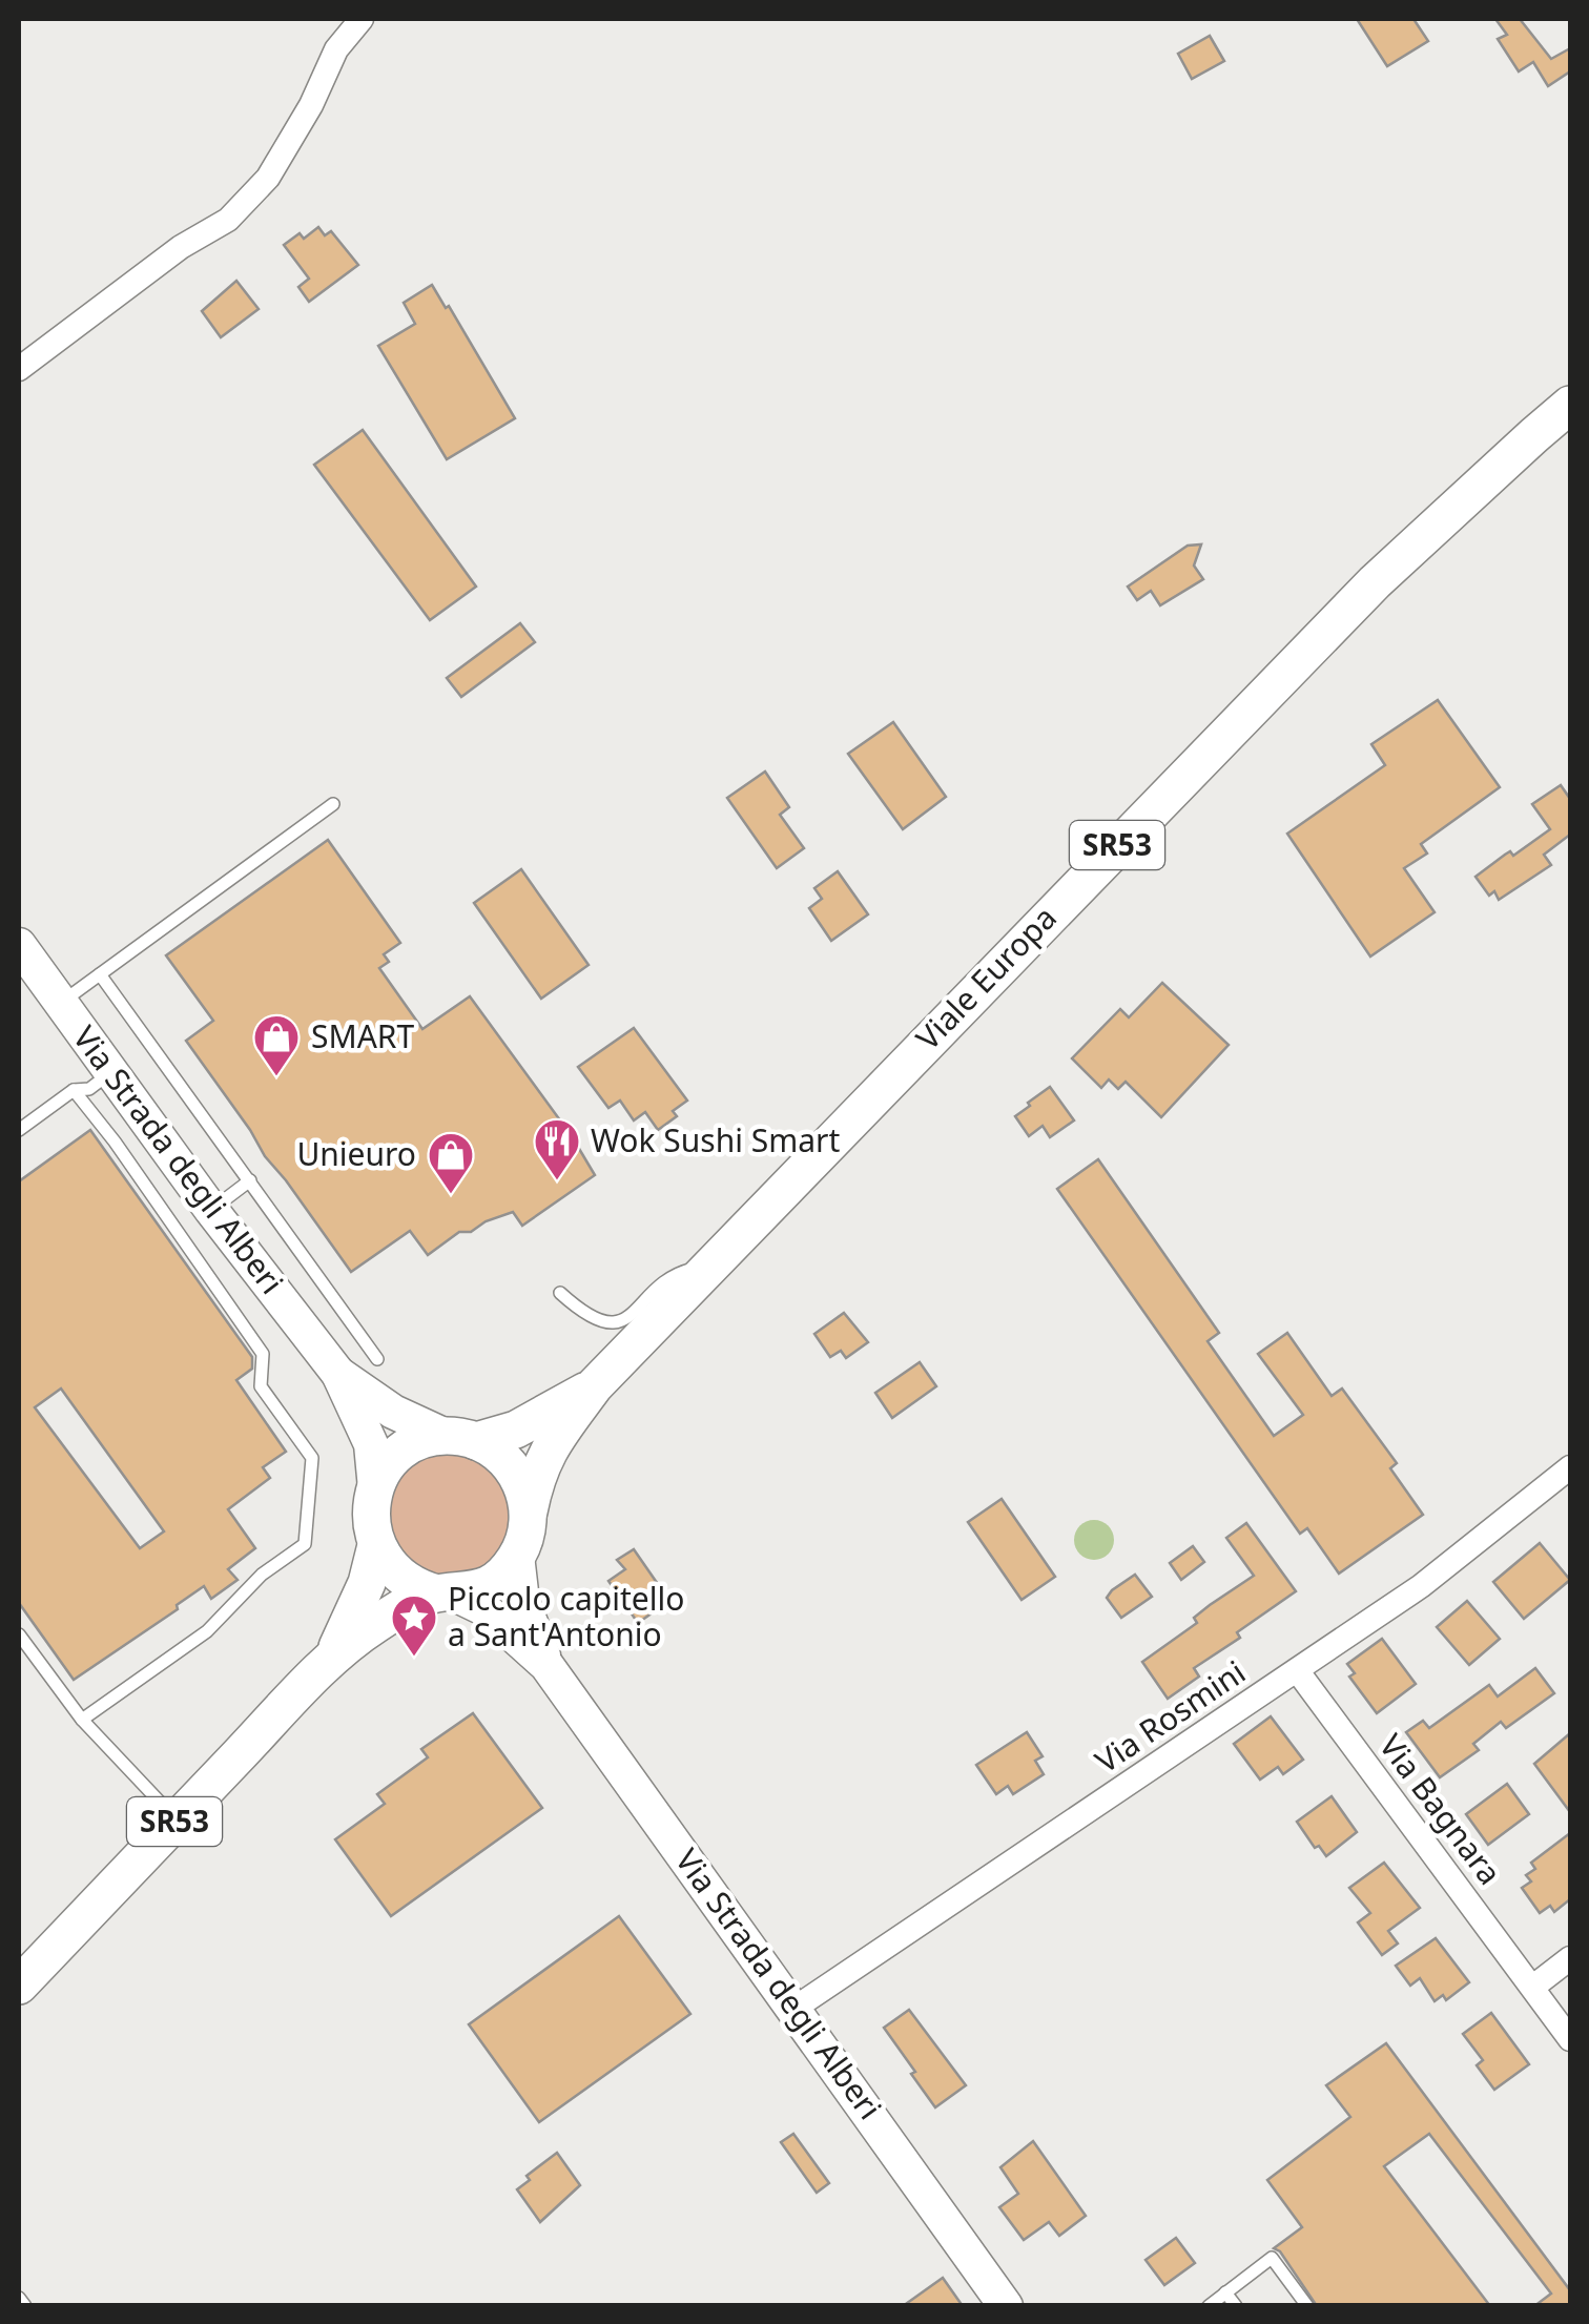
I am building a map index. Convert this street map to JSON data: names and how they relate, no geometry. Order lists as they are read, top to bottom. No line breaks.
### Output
{"streets":{"main road":["SR53","Viale Europa","Via Strada degli Alberi"],"street":["Via Rosmini","Via Bagnara"]},"crossings":[["SR53","Viale Europa"],["SR53","Via Strada degli Alberi"],["Viale Europa","Via Strada degli Alberi"],["Via Strada degli Alberi","Via Rosmini"],["Via Rosmini","Via Bagnara"]],"places":{"shop":["SMART","Unieuro"],"restaurant":["Wok Sushi Smart"],"place":["Piccolo capitello a Sant'Antonio"]}}
